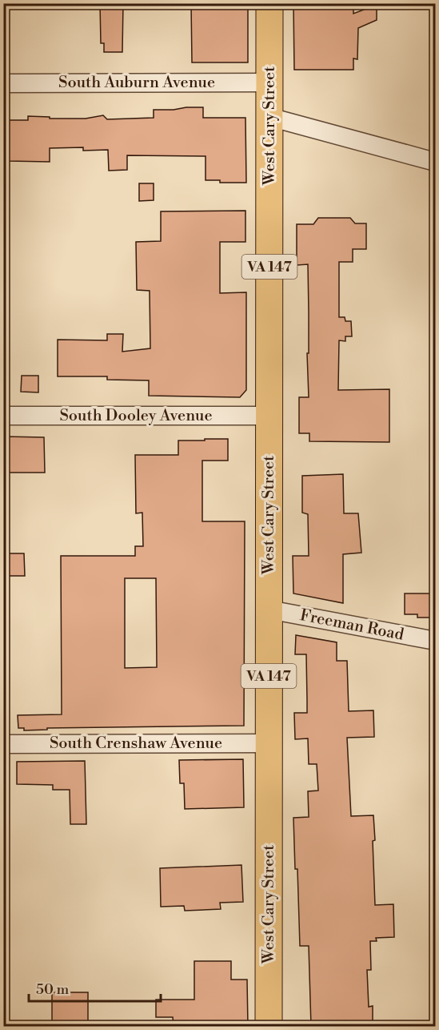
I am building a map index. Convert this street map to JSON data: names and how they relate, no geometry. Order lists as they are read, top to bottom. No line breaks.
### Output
{"streets":{"main road":["West Cary Street","VA 147"],"street":["South Auburn Avenue","South Dooley Avenue","Freeman Road","South Crenshaw Avenue"]},"crossings":[["South Auburn Avenue","West Cary Street"],["West Cary Street","South Dooley Avenue"],["West Cary Street","Freeman Road"],["West Cary Street","South Crenshaw Avenue"]],"scale_bar":"50 m"}
